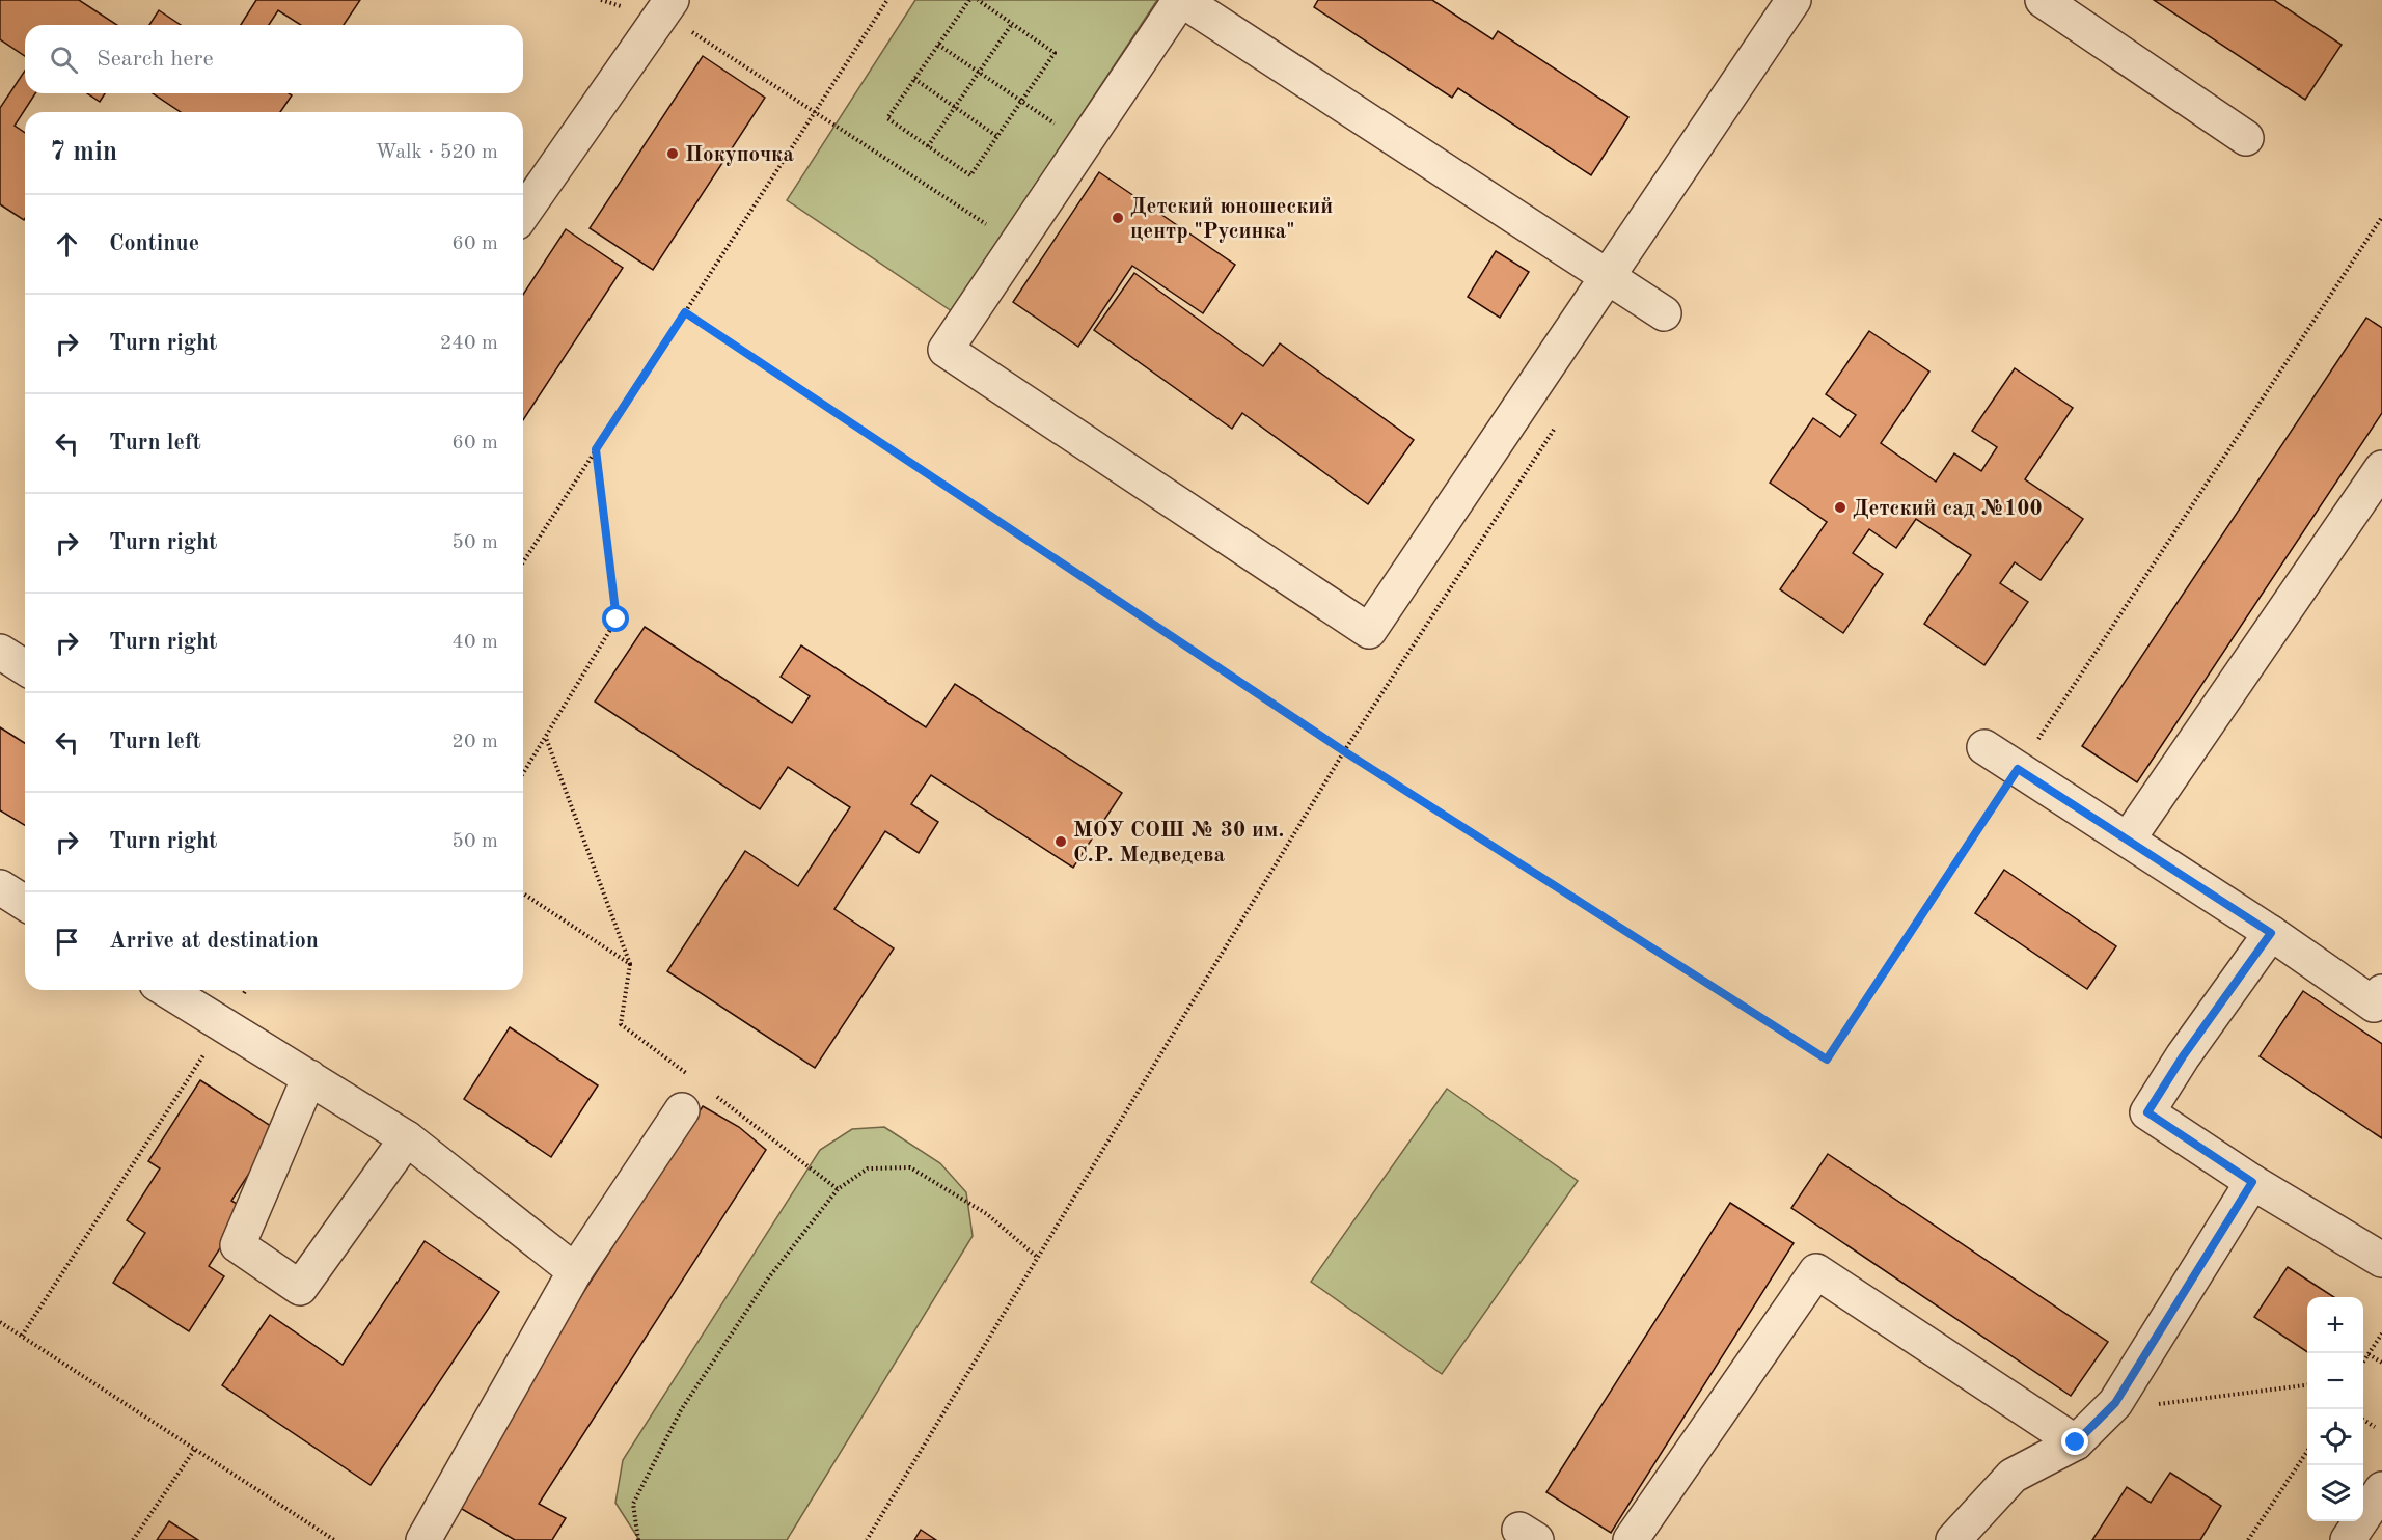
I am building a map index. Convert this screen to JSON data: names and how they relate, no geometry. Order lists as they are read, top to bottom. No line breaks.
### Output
{"places":["Покупочка","Детский юношеский центр \"Русинка\"","Детский сад №100","МОУ СОШ № 30 им. С.Р. Медведева"],"page":{"search":"Search here","heading":["7 min","Walk · 520 m"],"list":[["Continue","60 m"],["Turn right","240 m"],["Turn left","60 m"],["Turn right","50 m"],["Turn right","40 m"],["Turn left","20 m"],["Turn right","50 m"],"Arrive at destination"],"map_buttons":["+","−"]}}
